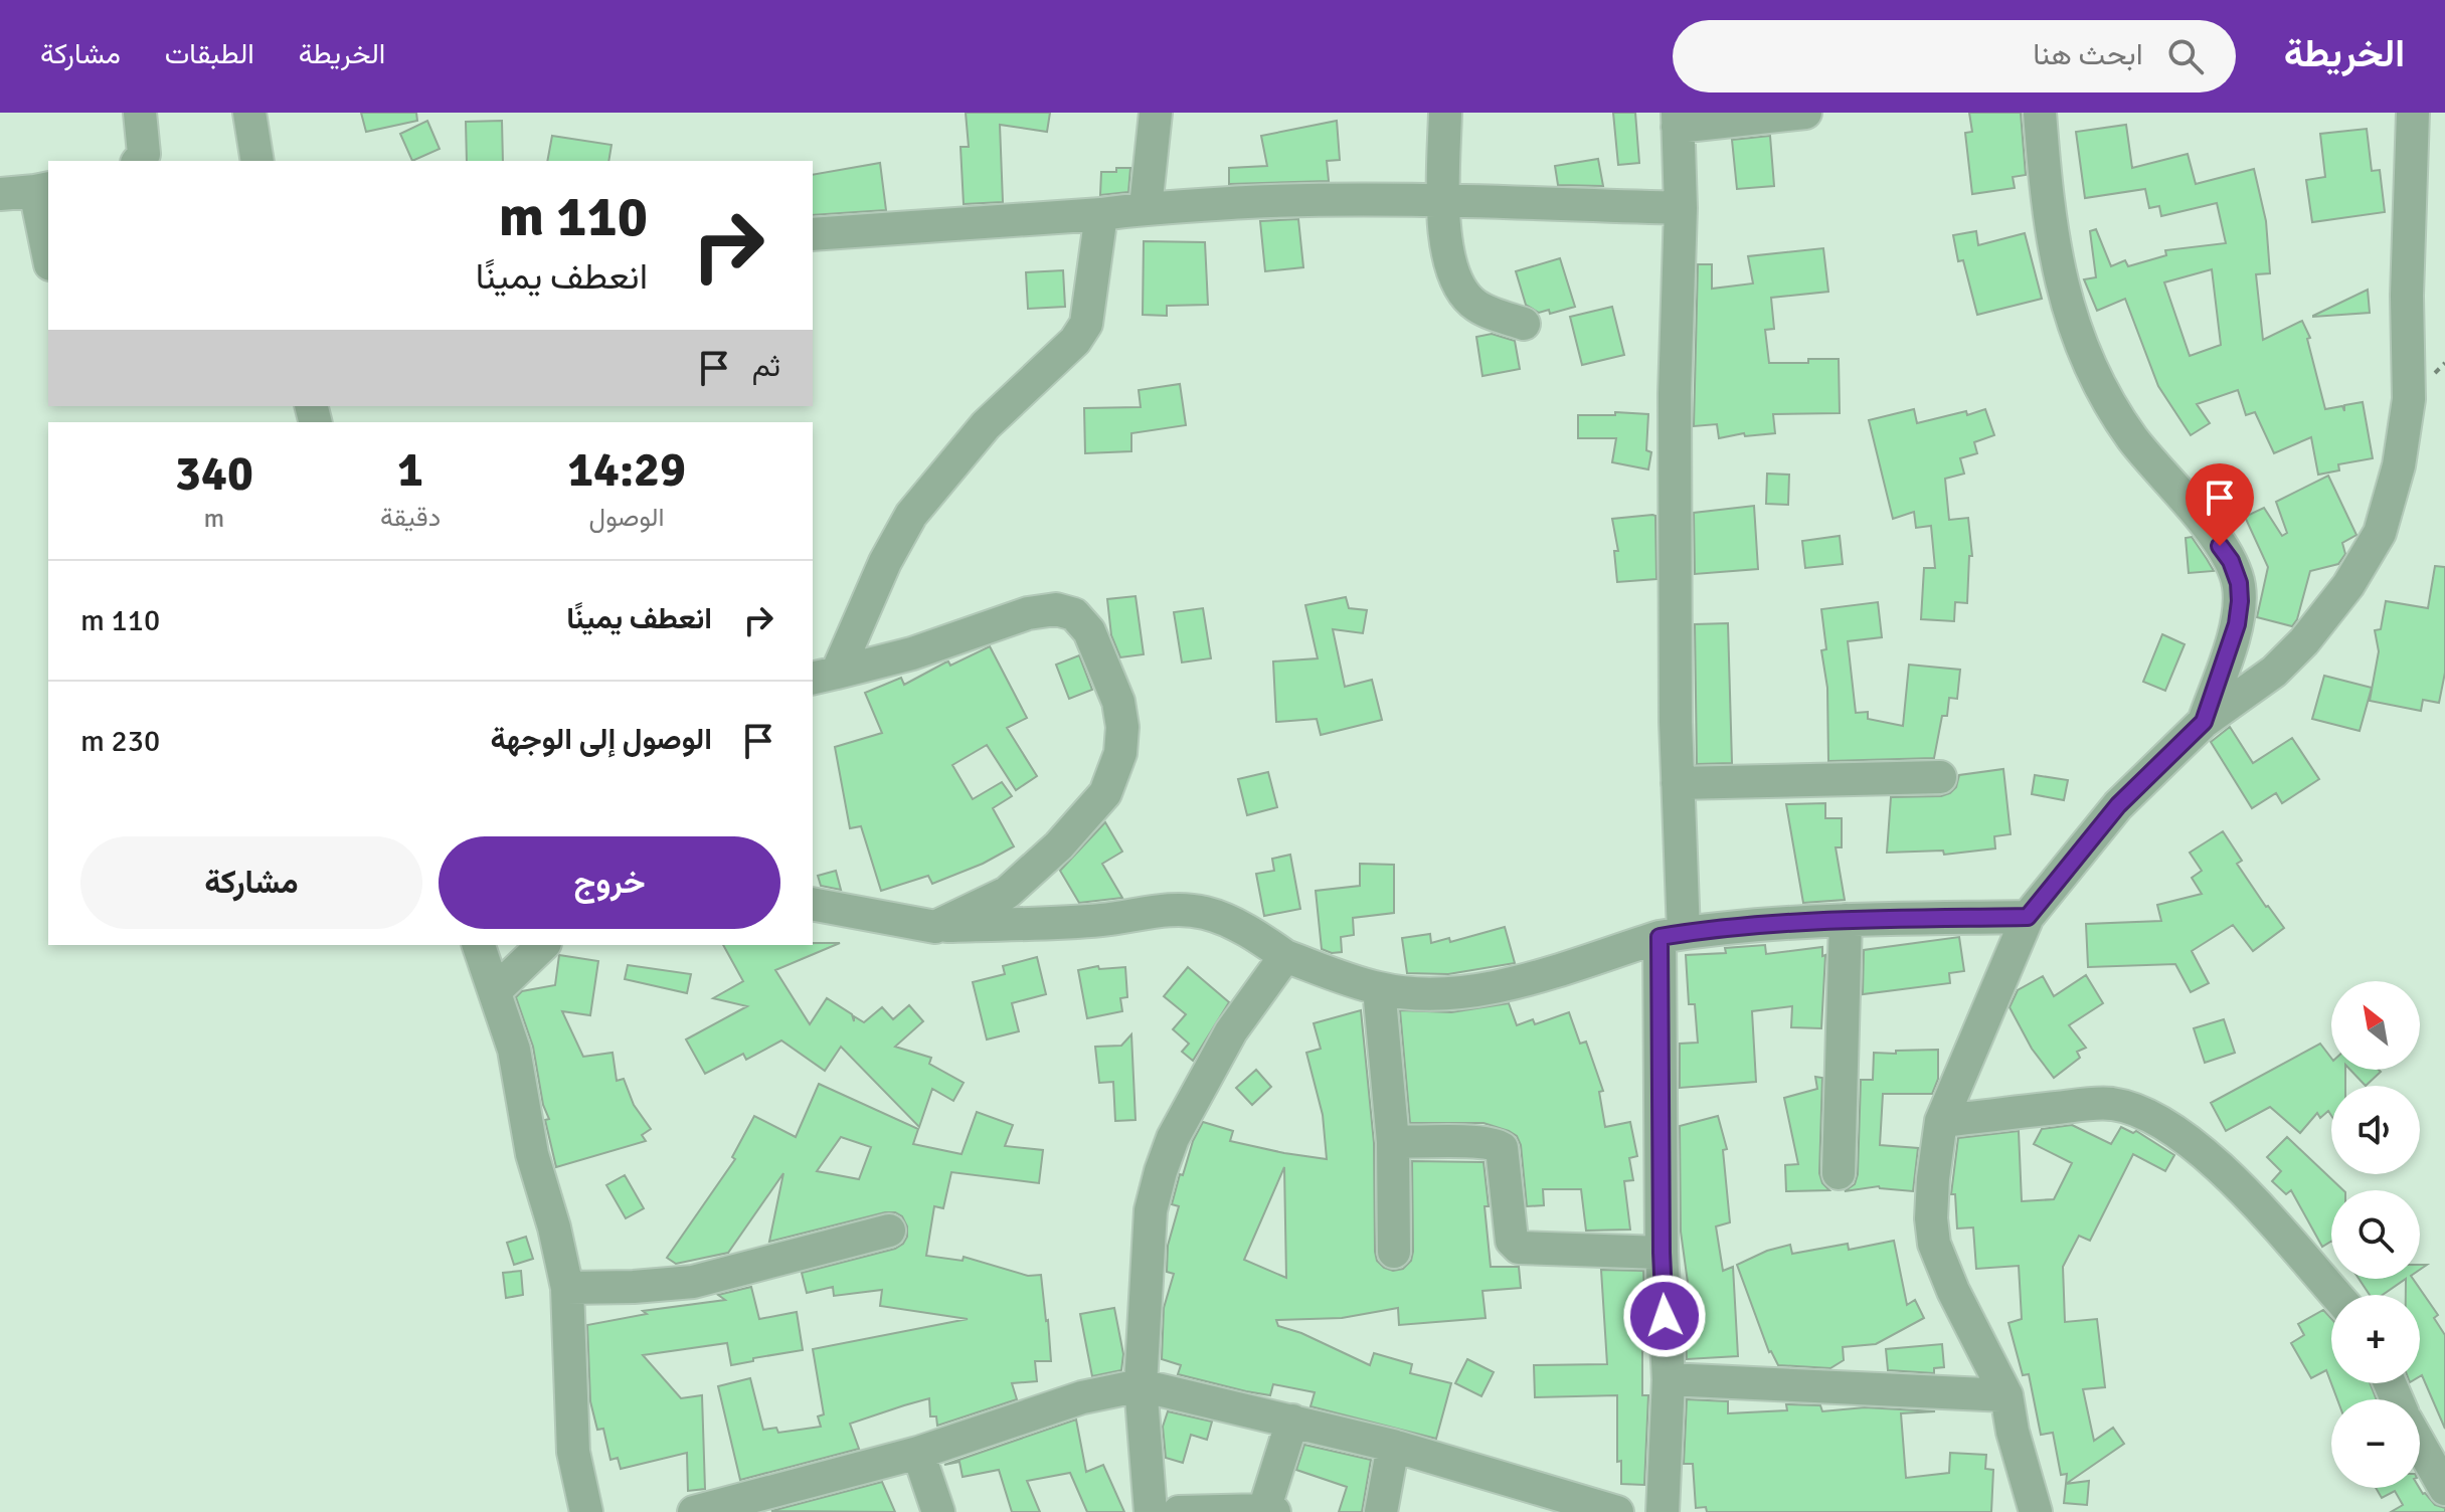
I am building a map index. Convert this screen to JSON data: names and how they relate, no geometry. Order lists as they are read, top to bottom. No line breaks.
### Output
{"north":"top left","page":{"header":"الخريطة","search":"ابحث هنا","nav":["الخريطة","الطبقات","مشاركة"],"turn":["110 m","انعطف يمينًا"],"then":"ثم","eta":["14:29","الوصول","1","دقيقة","340","m"],"list":[{"name":"انعطف يمينًا","value":"110 m"},{"name":"الوصول إلى الوجهة","value":"230 m"}],"buttons":["خروج","مشاركة"],"map_buttons":["+","−"]}}
